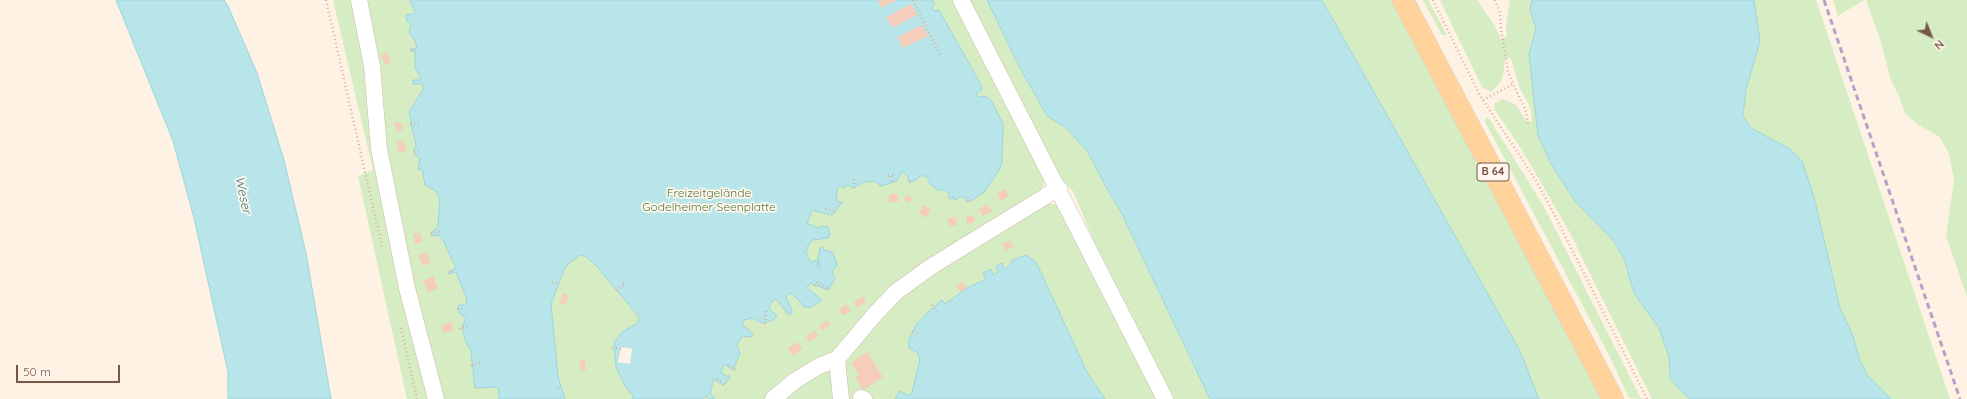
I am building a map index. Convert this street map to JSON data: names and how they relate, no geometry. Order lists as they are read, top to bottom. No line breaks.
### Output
{"streets":{"main road":["B 64"]},"water":["Weser"],"parks":["Freizeitgelände Godelheimer Seenplatte"],"scale_bar":"50 m","north":"bottom right"}
